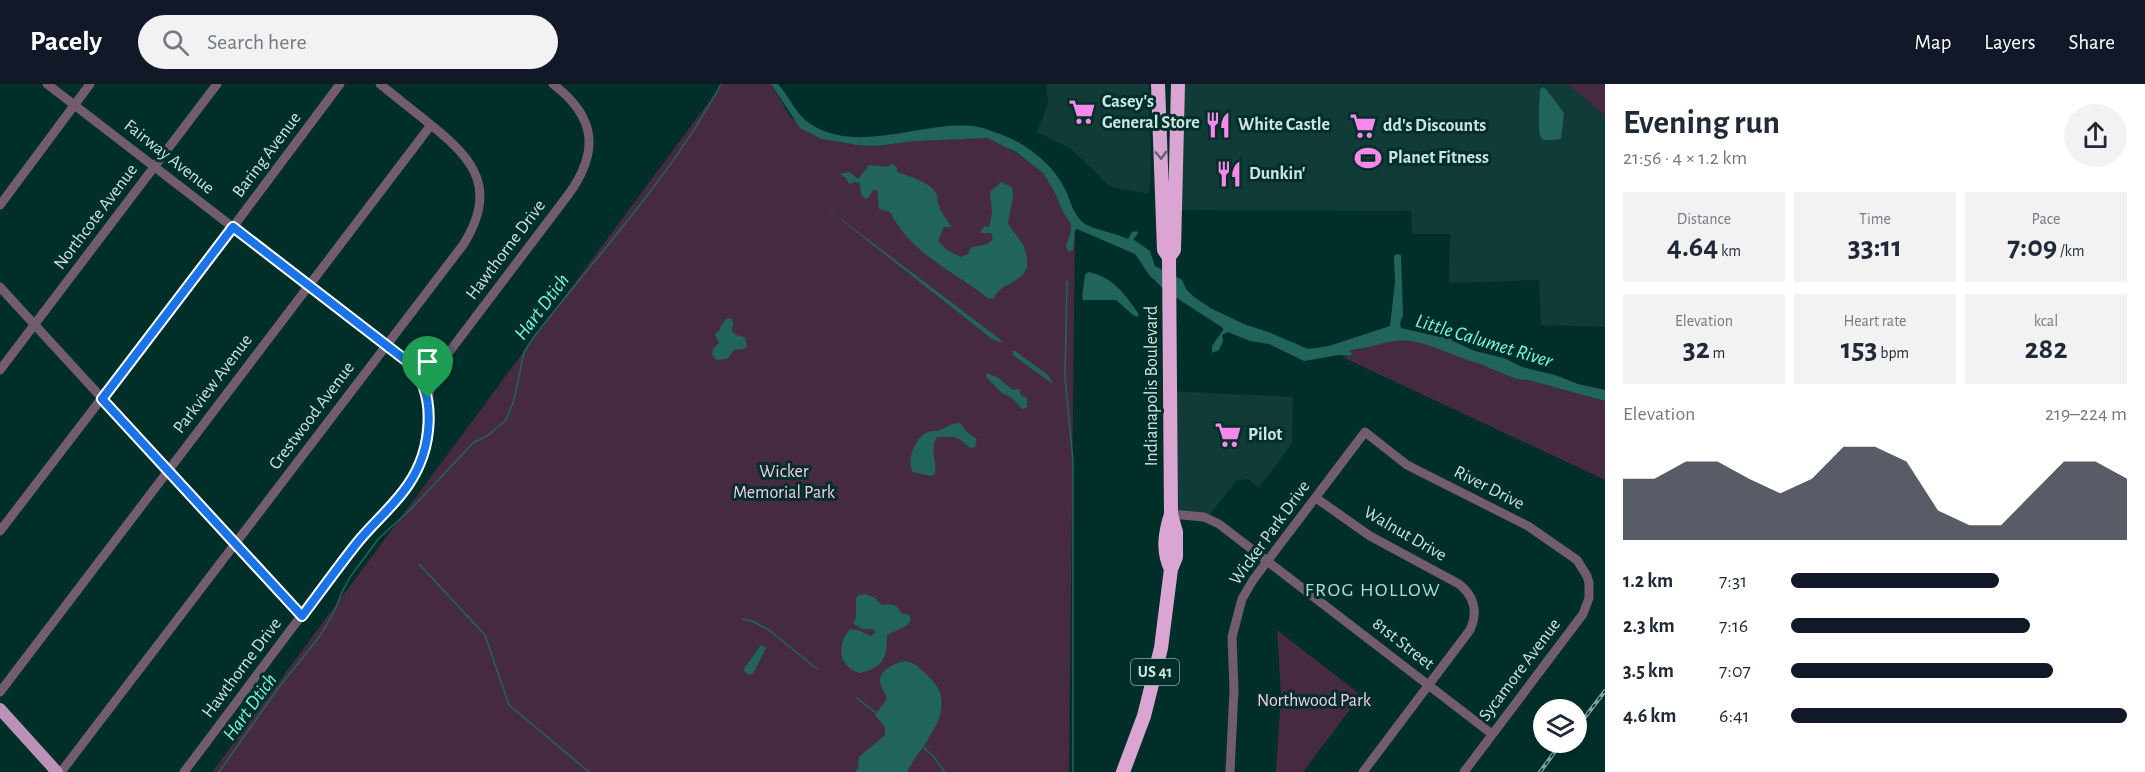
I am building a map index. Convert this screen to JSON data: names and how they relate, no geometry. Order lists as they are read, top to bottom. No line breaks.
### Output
{"streets":{"highway":["Indianapolis Boulevard","US 41"],"street":["Baring Avenue","Fairway Avenue","Northcote Avenue","Hawthorne Drive","Parkview Avenue","Crestwood Avenue","River Drive","Wicker Park Drive","Walnut Drive","81st Street","Sycamore Avenue"]},"crossings":[["Baring Avenue","Fairway Avenue"],["Fairway Avenue","Northcote Avenue"],["Fairway Avenue","Hawthorne Drive"],["Fairway Avenue","Parkview Avenue"],["Fairway Avenue","Crestwood Avenue"],["Parkview Avenue","Crestwood Avenue"],["Indianapolis Boulevard","81st Street"],["River Drive","Wicker Park Drive"],["River Drive","Sycamore Avenue"],["Wicker Park Drive","Walnut Drive"],["Wicker Park Drive","81st Street"],["Walnut Drive","81st Street"],["81st Street","Sycamore Avenue"]],"districts":["FROG HOLLOW"],"water":["Hart Dtich","Little Calumet River"],"parks":["Wicker Memorial Park","Northwood Park"],"places":{"supermarket":["Casey's General Store","dd's Discounts","Pilot"],"restaurant":["White Castle","Dunkin'"],"sports":["Planet Fitness"]},"page":{"header":"Pacely","search":"Search here","nav":["Map","Layers","Share"],"heading":["Evening run","21:56 · 4 × 1.2 km"],"stats":[["Distance","4.64 km"],["Time","33:11"],["Pace","7:09 /km"],["Elevation","32 m"],["Heart rate","153 bpm"],["kcal","282"]],"chart":["Elevation","219–224 m"],"list":[{"name":"1.2 km","note":"7:31"},{"name":"2.3 km","note":"7:16"},{"name":"3.5 km","note":"7:07"},{"name":"4.6 km","note":"6:41"}]}}
